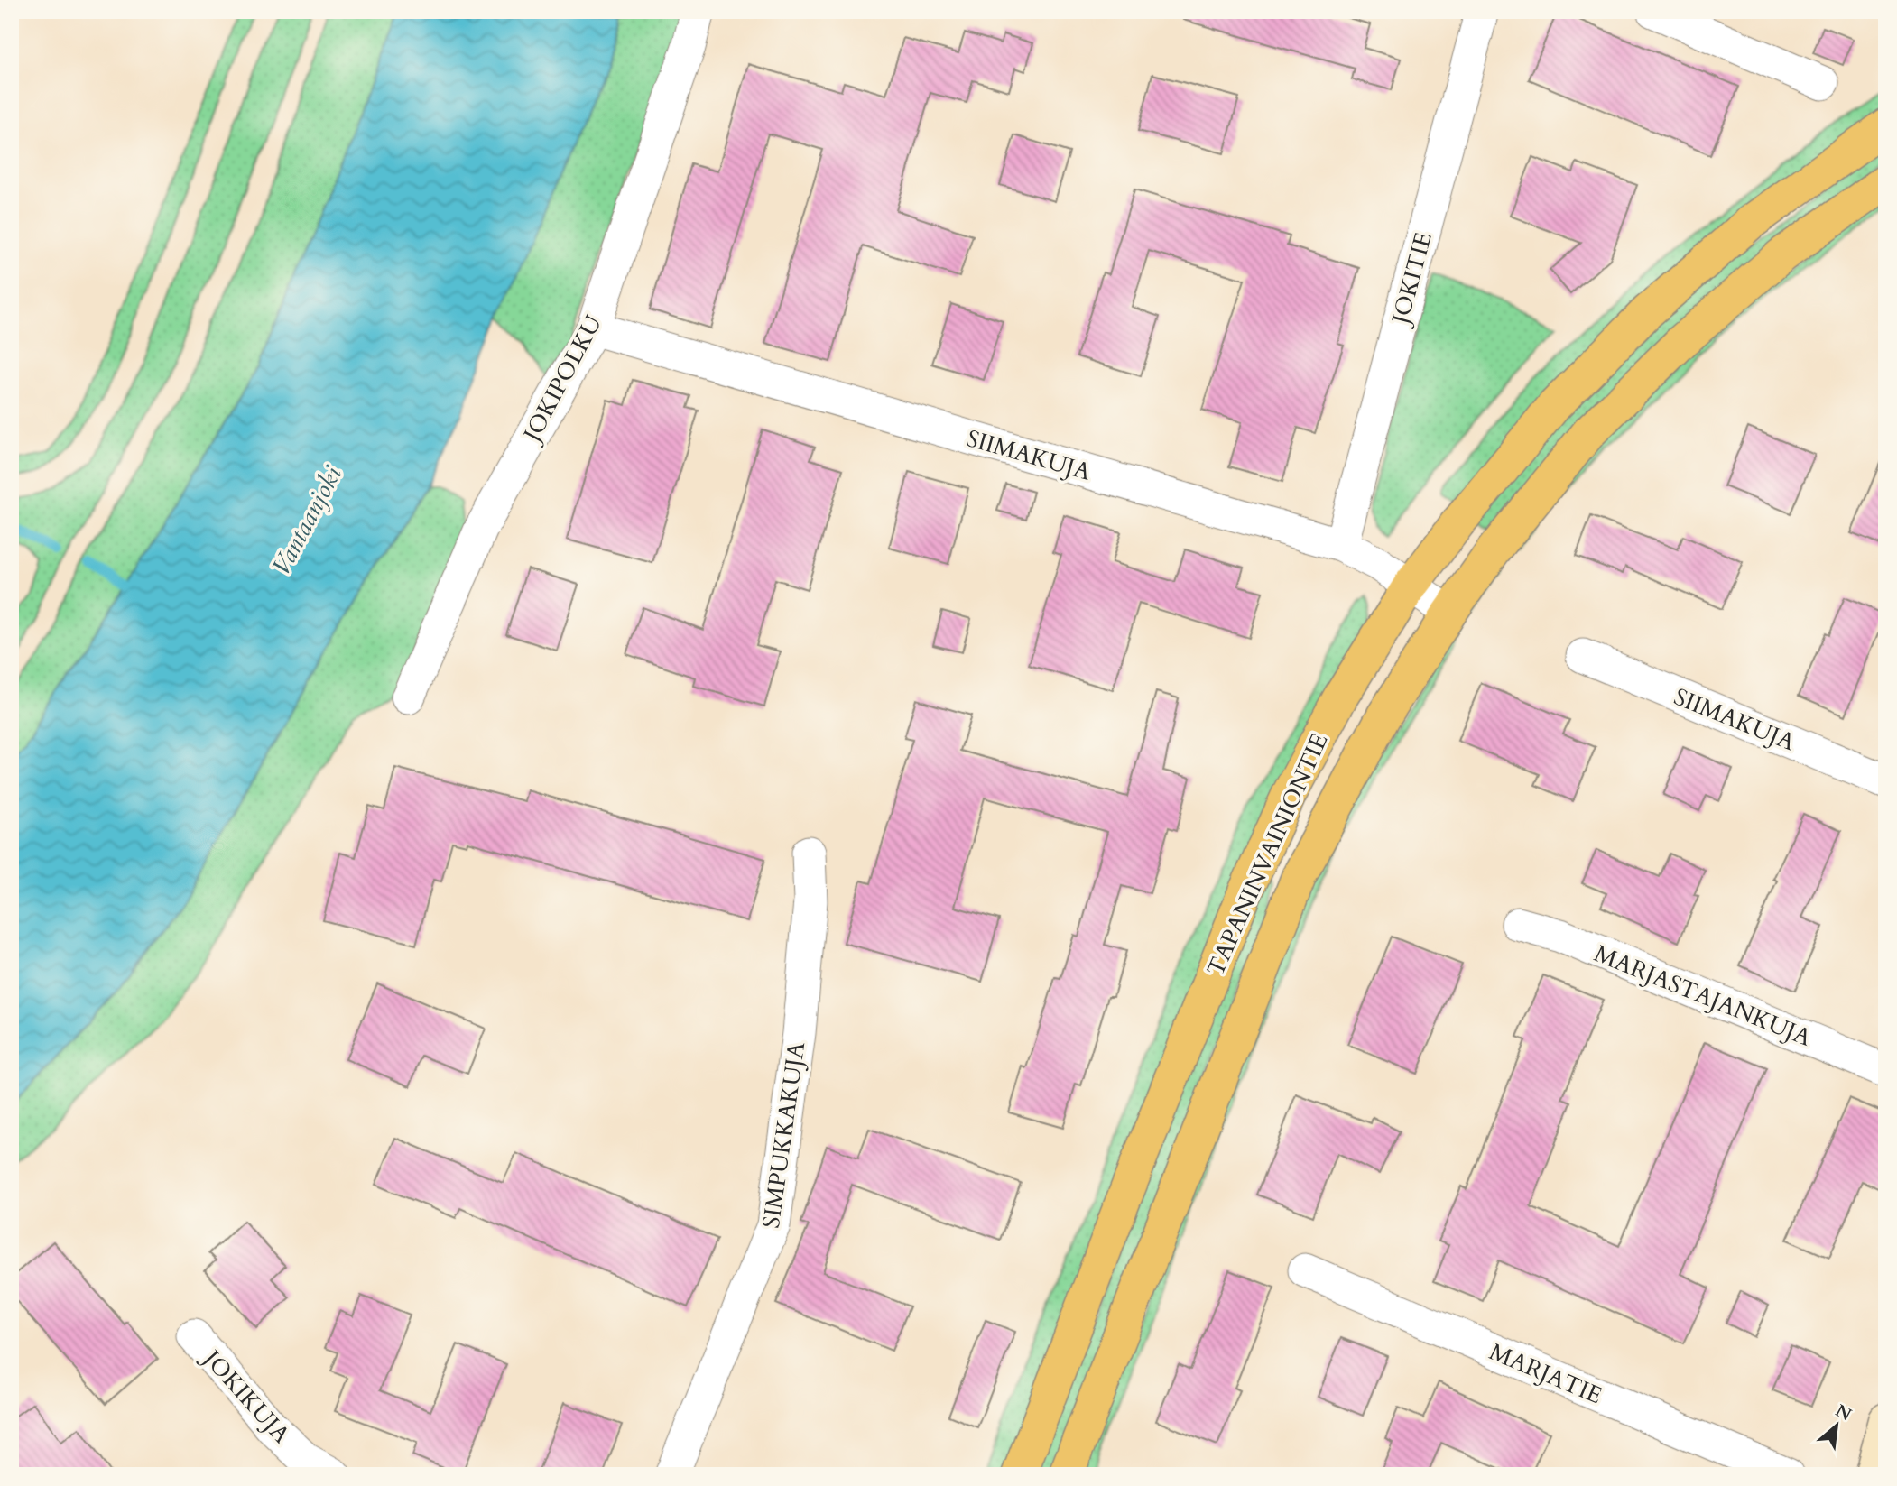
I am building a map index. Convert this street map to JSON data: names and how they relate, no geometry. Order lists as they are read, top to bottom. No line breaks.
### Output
{"streets":{"main road":["TAPANINVAINIONTIE"],"street":["JOKITIE","JOKIPOLKU","SIIMAKUJA","MARJASTAJANKUJA","SIMPUKKAKUJA","MARJATIE","JOKIKUJA"]},"crossings":[["JOKITIE","SIIMAKUJA"],["JOKIPOLKU","SIIMAKUJA"],["SIIMAKUJA","TAPANINVAINIONTIE"]],"water":["Vantaanjoki"],"north":"top right"}
